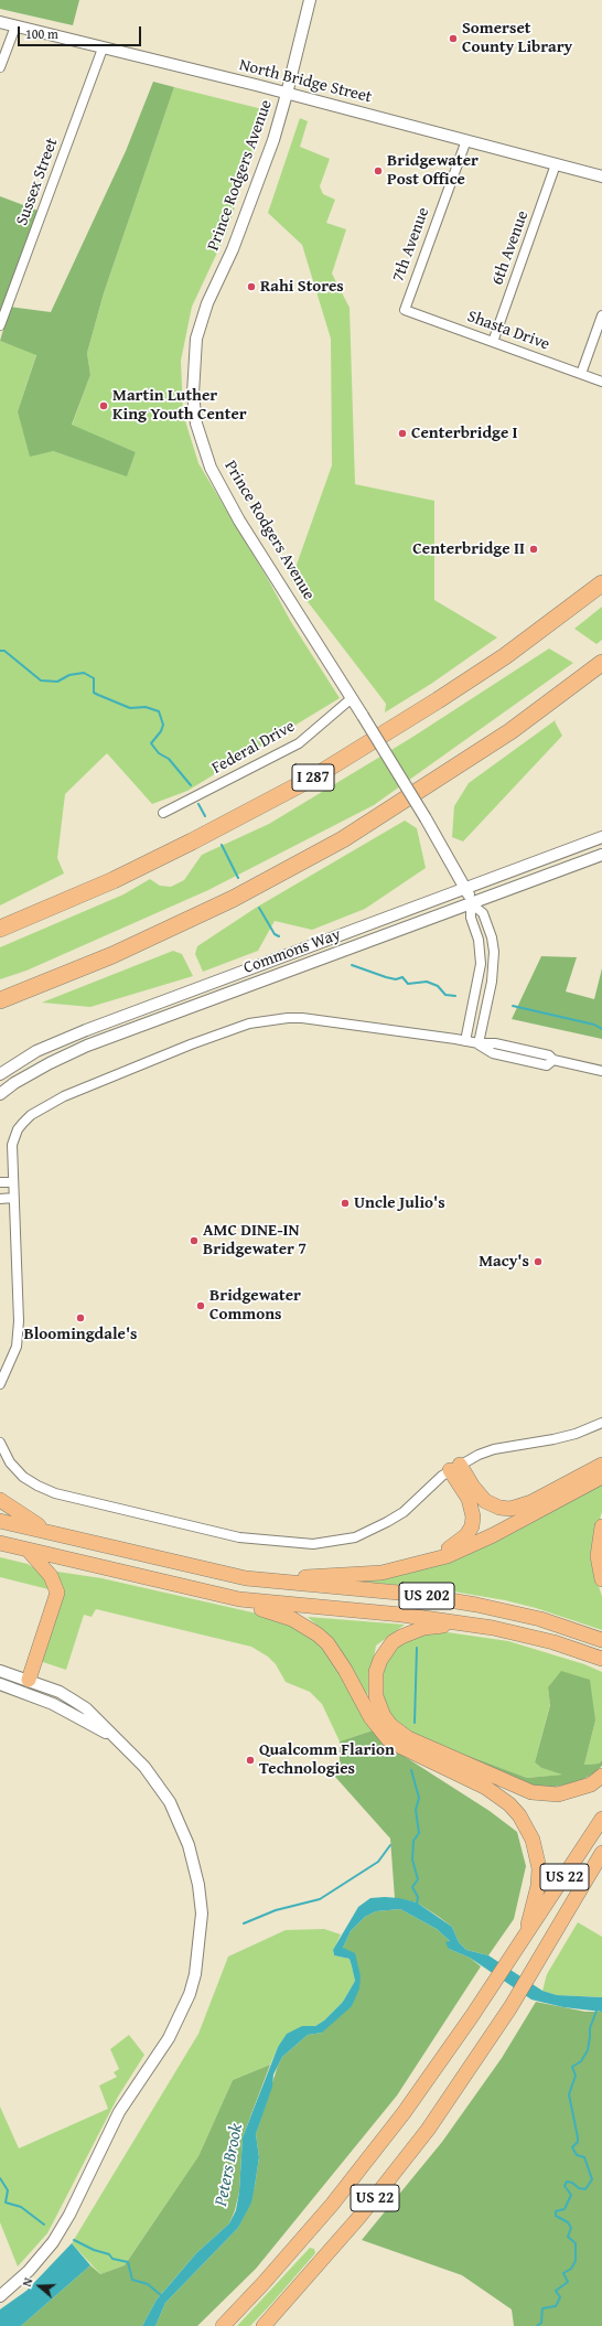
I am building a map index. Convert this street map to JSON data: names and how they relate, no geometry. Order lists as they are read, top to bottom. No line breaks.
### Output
{"streets":{"highway":["I 287","US 202","US 22"],"street":["North Bridge Street","Prince Rodgers Avenue","Sussex Street","7th Avenue","6th Avenue","Shasta Drive","Federal Drive","Commons Way"]},"crossings":[["North Bridge Street","Prince Rodgers Avenue"],["North Bridge Street","Sussex Street"],["North Bridge Street","7th Avenue"],["North Bridge Street","6th Avenue"],["Prince Rodgers Avenue","Federal Drive"],["Prince Rodgers Avenue","Commons Way"],["7th Avenue","Shasta Drive"],["6th Avenue","Shasta Drive"]],"water":["Peters Brook"],"places":["Somerset County Library","Bridgewater Post Office","Rahi Stores","Martin Luther King Youth Center","Centerbridge I","Centerbridge II","Uncle Julio's","AMC DINE-IN Bridgewater 7","Macy's","Bridgewater Commons","Bloomingdale's","Qualcomm Flarion Technologies"],"scale_bar":"100 m","north":"left"}
